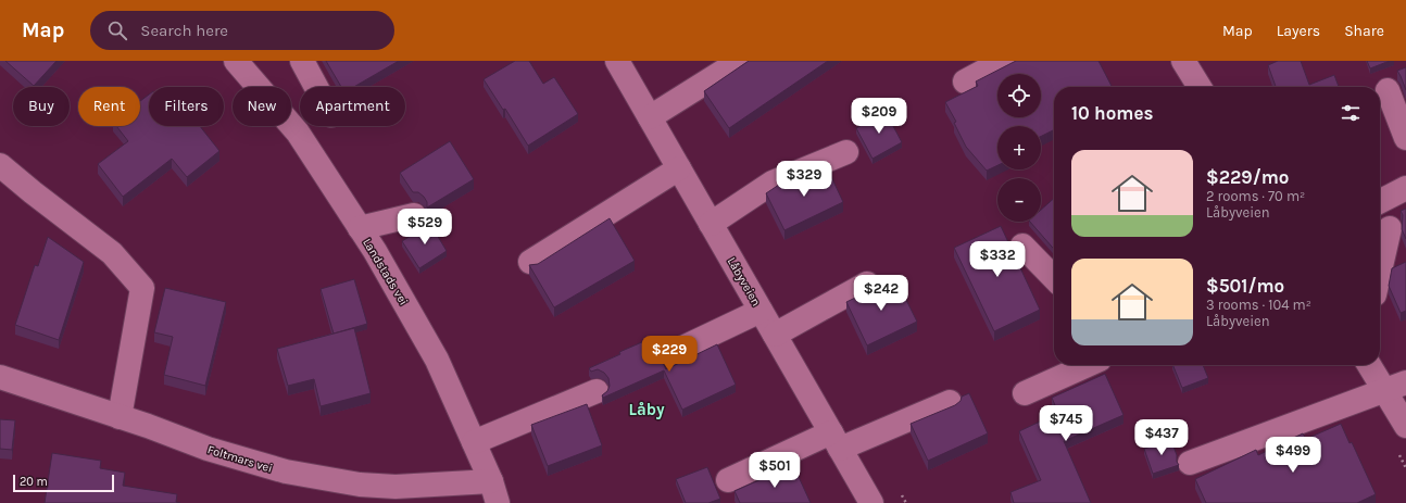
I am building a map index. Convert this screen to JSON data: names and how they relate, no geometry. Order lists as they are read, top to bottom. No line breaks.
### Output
{"streets":{"street":["Landstads vei","Låbyveien","Foltmars vei"]},"crossings":[["Landstads vei","Foltmars vei"]],"districts":["Låby"],"scale_bar":"20 m","page":{"header":"Map","search":"Search here","nav":["Map","Layers","Share"],"map_buttons":["+","−"],"chip":["Buy","Rent","Filters","New","Apartment"],"heading":"10 homes","price":["$209","$329","$529","$332","$242","$229","$745","$437","$499","$501"],"list":[{"name":"$229/mo","note":"2 rooms · 70 m² · Låbyveien"},{"name":"$501/mo","note":"3 rooms · 104 m² · Låbyveien"}],"scale":"20 m"}}
